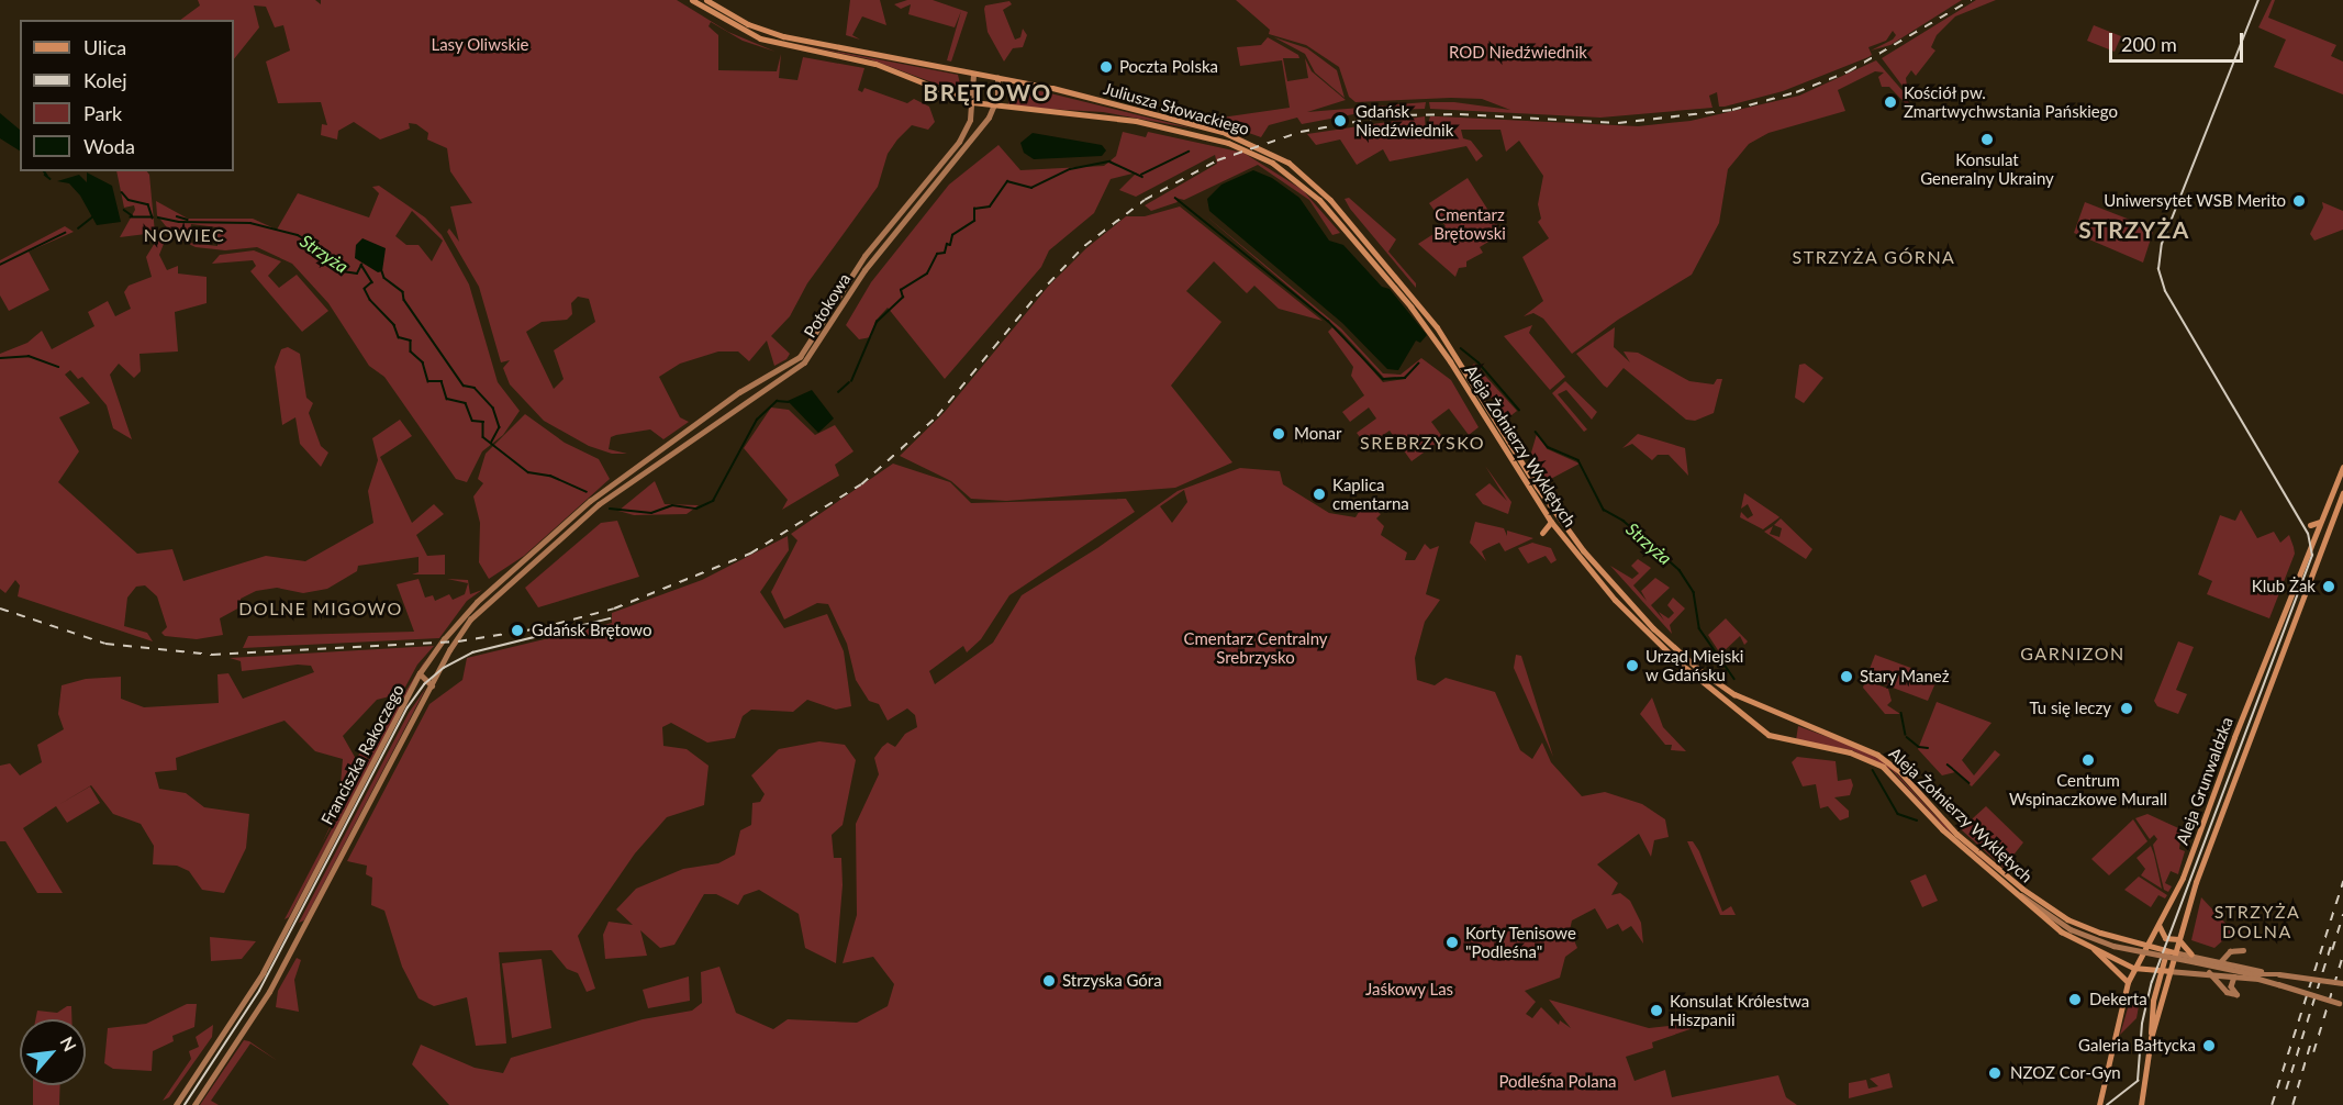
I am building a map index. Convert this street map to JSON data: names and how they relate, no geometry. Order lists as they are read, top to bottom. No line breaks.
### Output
{"streets":{"main road":["Juliusza Słowackiego","Potokowa","Aleja Żołnierzy Wyklętych","Franciszka Rakoczego","Aleja Grunwaldzka"]},"crossings":[["Juliusza Słowackiego","Potokowa"],["Juliusza Słowackiego","Aleja Żołnierzy Wyklętych"],["Potokowa","Franciszka Rakoczego"]],"districts":["BRĘTOWO","STRZYŻA","NOWIEC","STRZYŻA GÓRNA","SREBRZYSKO","DOLNE MIGOWO","GARNIZON","STRZYŻA DOLNA"],"water":["Strzyża"],"parks":["Lasy Oliwskie","ROD Niedźwiednik","Cmentarz Brętowski","Cmentarz Centralny Srebrzysko","Jaśkowy Las","Podleśna Polana"],"places":["Poczta Polska","Kościół pw. Zmartwychwstania Pańskiego","Gdańsk Niedźwiednik","Konsulat Generalny Ukrainy","Uniwersytet WSB Merito","Monar","Kaplica cmentarna","Klub Żak","Gdańsk Brętowo","Urząd Miejski w Gdańsku","Stary Maneż","Tu się leczy","Centrum Wspinaczkowe Murall","Korty Tenisowe \"Podleśna\"","Strzyska Góra","Dekerta","Konsulat Królestwa Hiszpanii","Galeria Bałtycka","NZOZ Cor-Gyn"],"legend":["Ulica","Kolej","Park","Woda"],"scale_bar":"200 m","north":"top right"}
